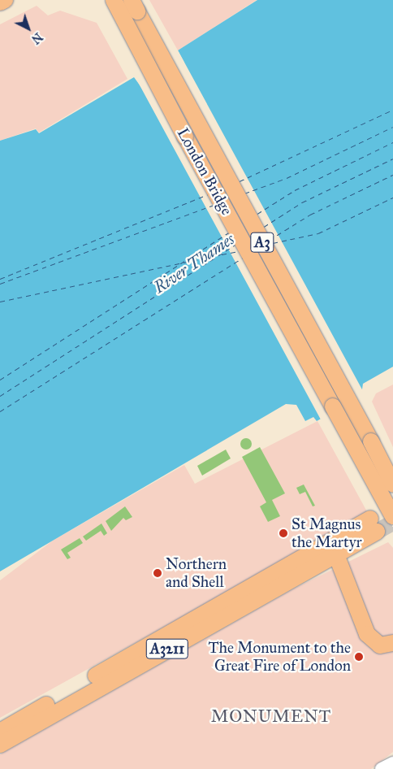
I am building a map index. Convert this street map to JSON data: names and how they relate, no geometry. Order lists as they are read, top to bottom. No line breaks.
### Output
{"streets":{"main road":["London Bridge","A3","A3211"]},"districts":["MONUMENT"],"water":["River Thames"],"places":["St Magnus the Martyr","Northern and Shell","The Monument to the Great Fire of London"],"north":"bottom right"}
